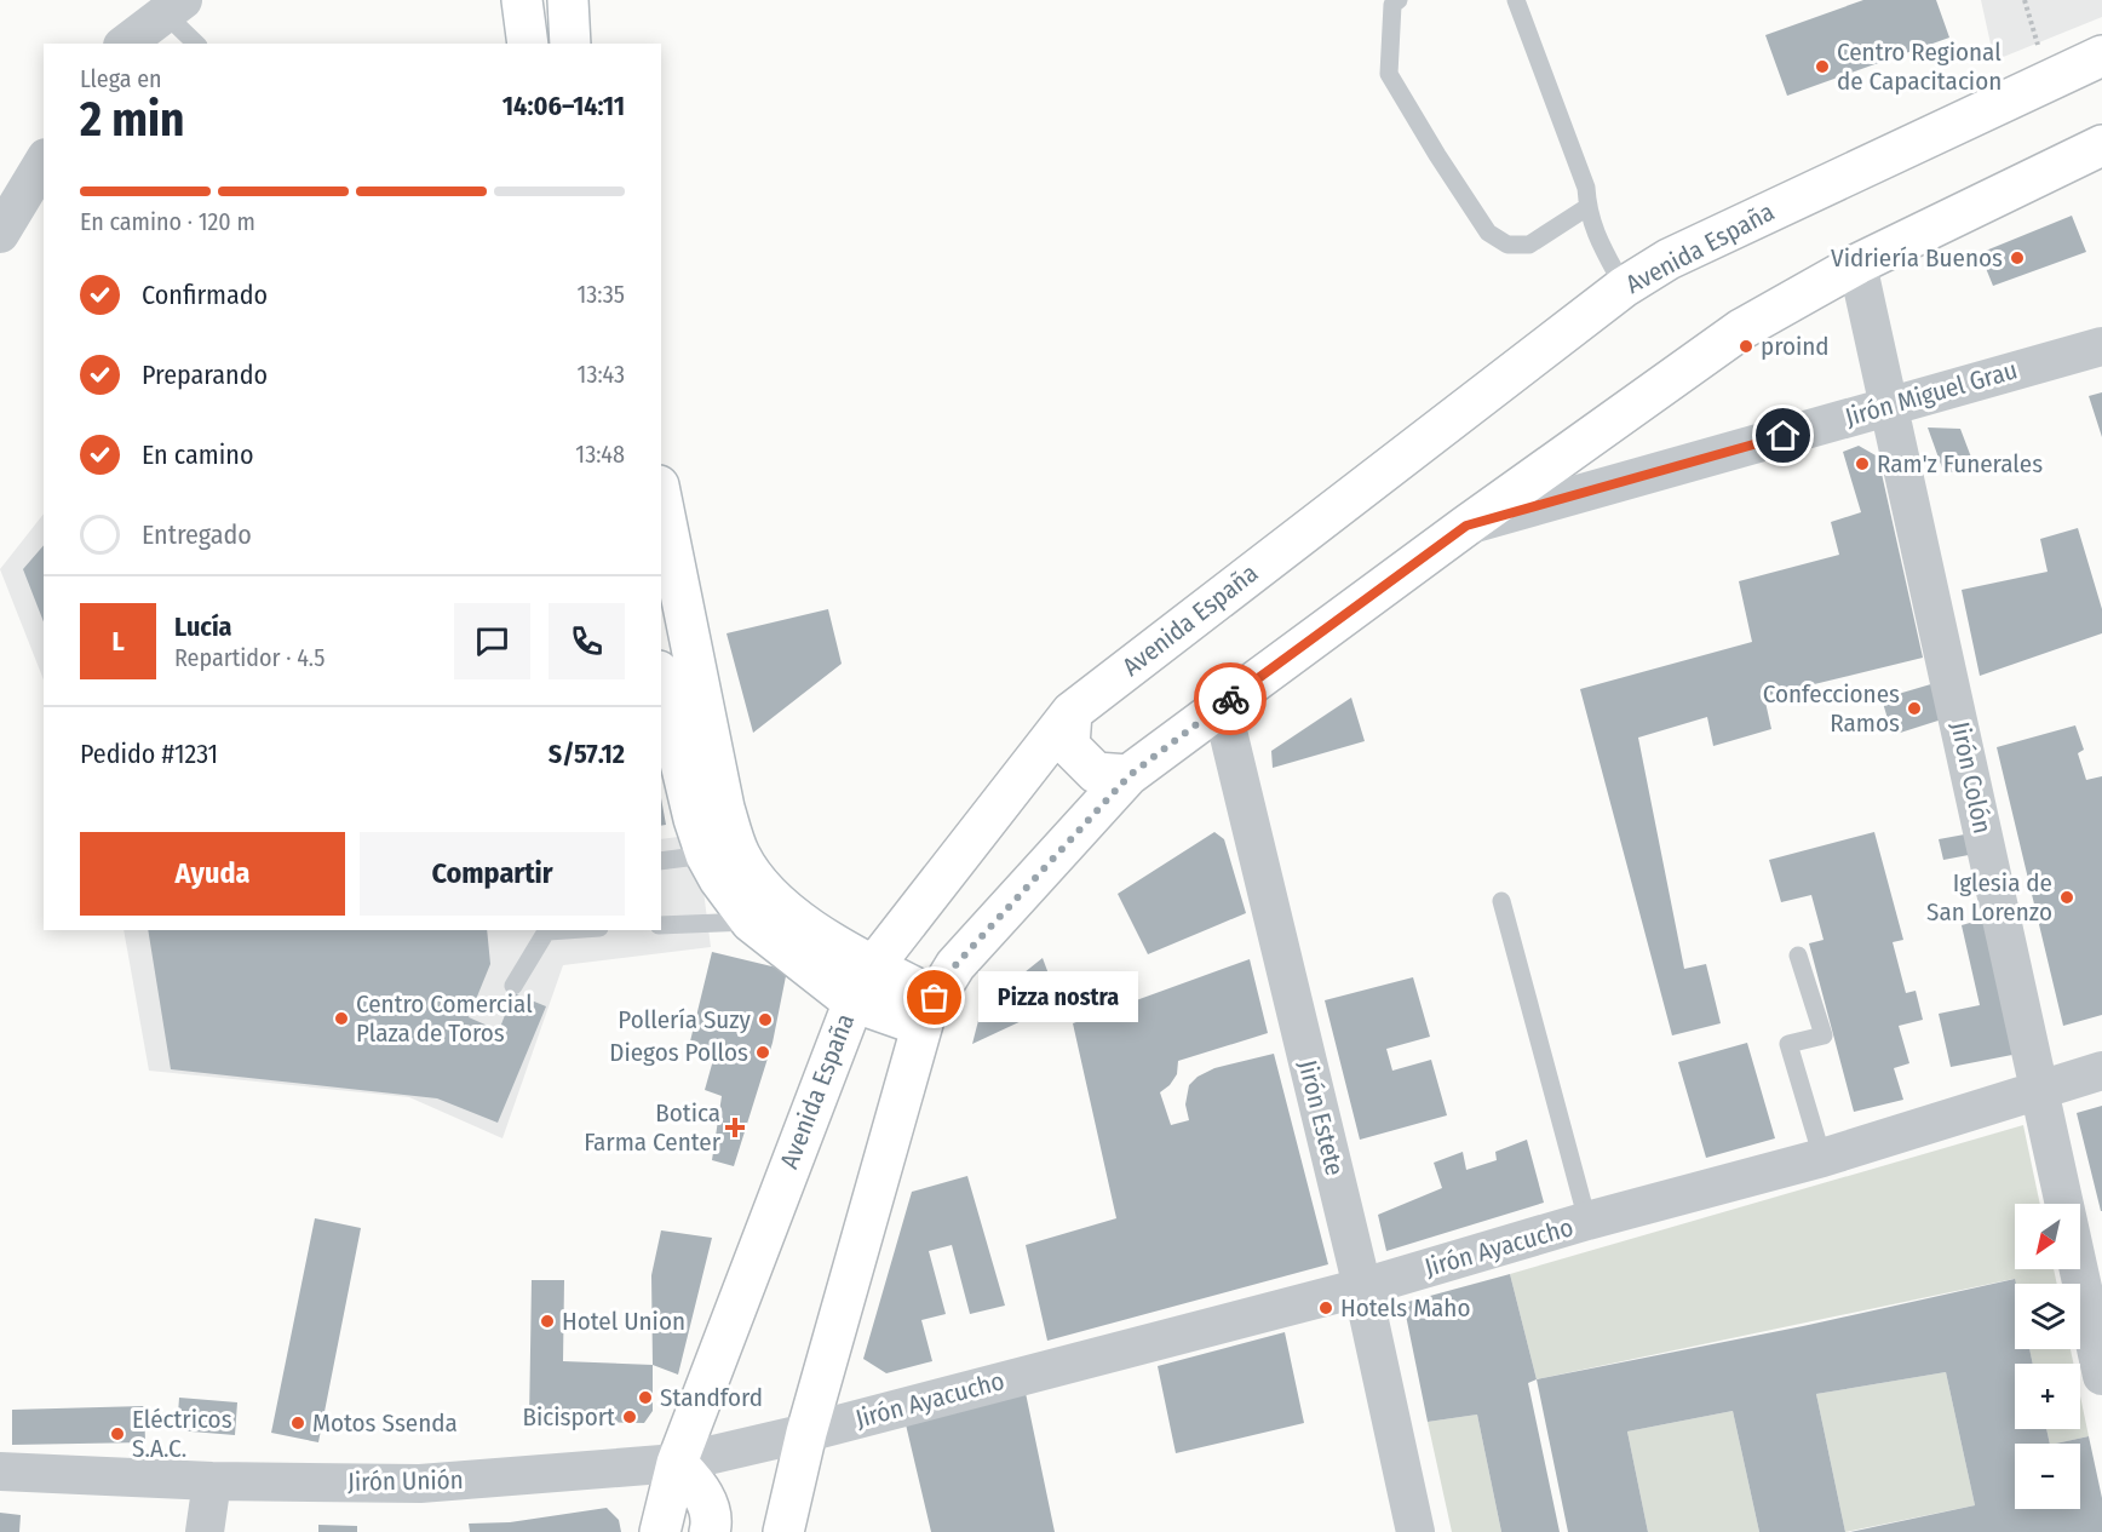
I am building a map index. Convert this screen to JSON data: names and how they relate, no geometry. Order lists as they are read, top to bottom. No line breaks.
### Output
{"streets":{"main road":["Avenida España"],"street":["Jirón Miguel Grau","Jirón Colón","Jirón Estete","Jirón Ayacucho","Jirón Unión"]},"crossings":[["Avenida España","Jirón Unión"],["Jirón Miguel Grau","Jirón Colón"],["Jirón Colón","Jirón Ayacucho"],["Jirón Estete","Jirón Ayacucho"],["Jirón Ayacucho","Jirón Unión"]],"places":{"other":["Centro Regional de Capacitacion","Vidriería Buenos","proind","Ram'z Funerales","Confecciones Ramos","Iglesia de San Lorenzo","Pizza nostra","Centro Comercial Plaza de Toros","Pollería Suzy","Diegos Pollos","Hotels Maho","Hotel Union","Standford","Bicisport","Motos Ssenda","Eléctricos S.A.C."],"health":["Botica Farma Center"]},"north":"bottom left","page":{"heading":["2 min","Llega en","14:06–14:11"],"panel":["Lucía","Repartidor · 4.5","Pedido #1231","S/57.12"],"bar":"En camino · 120 m","list":[["Confirmado","13:35"],["Preparando","13:43"],["En camino","13:48"],"Entregado"],"round":"L","buttons":["Ayuda","Compartir"],"bubble":"Pizza nostra","map_buttons":["+","−"]}}
